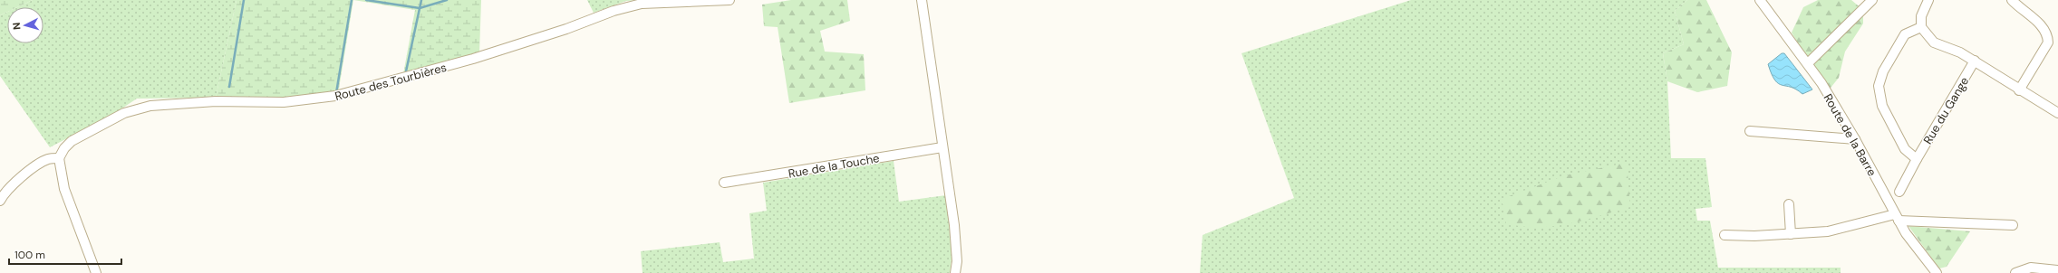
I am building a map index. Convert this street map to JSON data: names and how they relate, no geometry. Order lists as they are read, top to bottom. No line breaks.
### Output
{"streets":{"street":["Route des Tourbières","Rue du Gange","Route de la Barre","Rue de la Touche"]},"scale_bar":"100 m","north":"left"}
